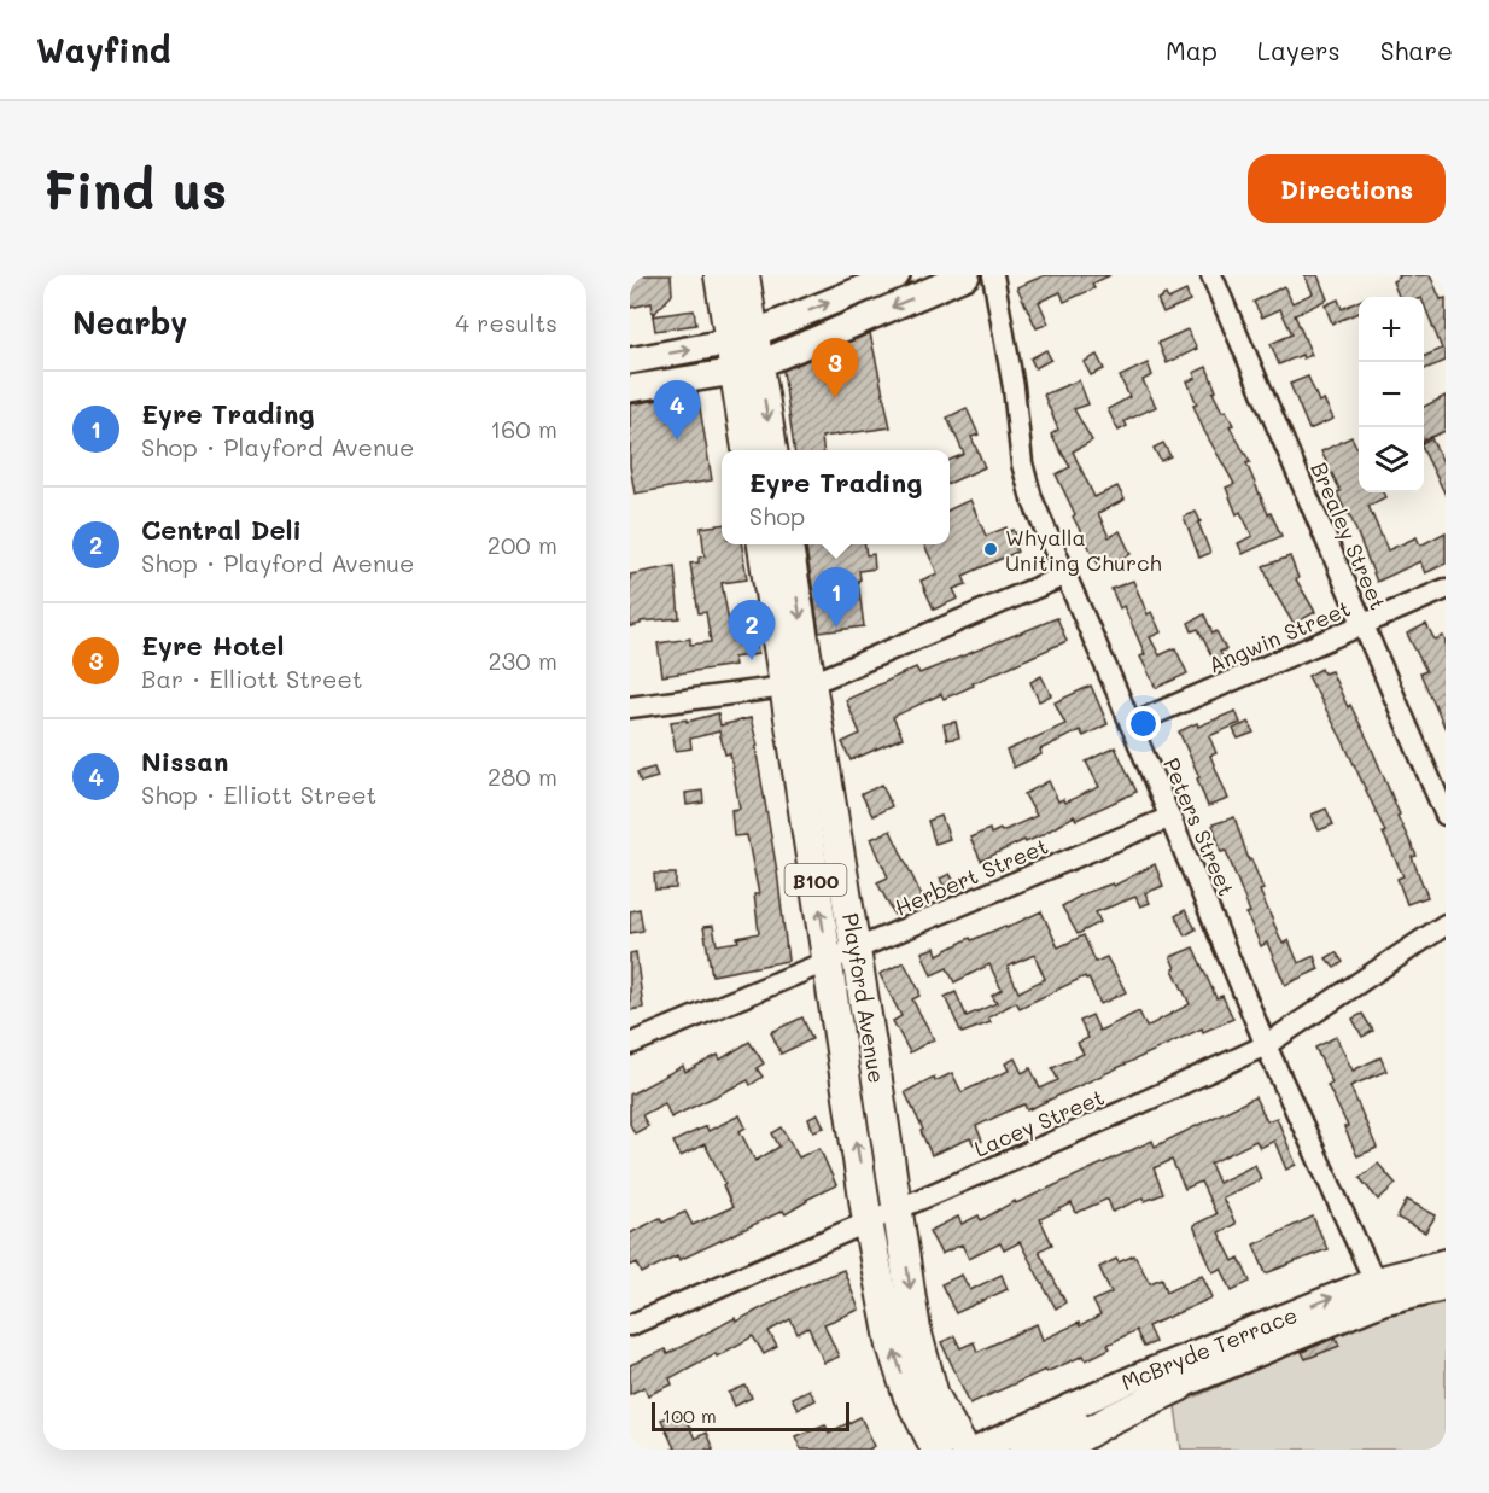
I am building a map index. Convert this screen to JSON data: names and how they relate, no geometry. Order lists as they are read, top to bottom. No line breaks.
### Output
{"streets":{"highway":["B100","Playford Avenue"],"main road":["McBryde Terrace"],"street":["Brealey Street","Angwin Street","Peters Street","Herbert Street","Lacey Street"]},"crossings":[["Brealey Street","Angwin Street"],["Angwin Street","Peters Street"],["Peters Street","Herbert Street"],["Peters Street","Lacey Street"],["Peters Street","McBryde Terrace"],["Herbert Street","Playford Avenue"],["Playford Avenue","Lacey Street"]],"places":["Whyalla Uniting Church"],"scale_bar":"100 m","page":{"header":"Wayfind","nav":["Map","Layers","Share"],"buttons":"Directions","title":"Find us","heading":["Nearby","4 results"],"map_buttons":["+","−"],"pins":["3","4","1","2"],"list":[{"mark":"1","name":"Eyre Trading","note":"Shop · Playford Avenue","value":"160 m"},{"mark":"2","name":"Central Deli","note":"Shop · Playford Avenue","value":"200 m"},{"mark":"3","name":"Eyre Hotel","note":"Bar · Elliott Street","value":"230 m"},{"mark":"4","name":"Nissan","note":"Shop · Elliott Street","value":"280 m"}],"popup":["Eyre Trading","Shop"],"scale":"100 m"}}
